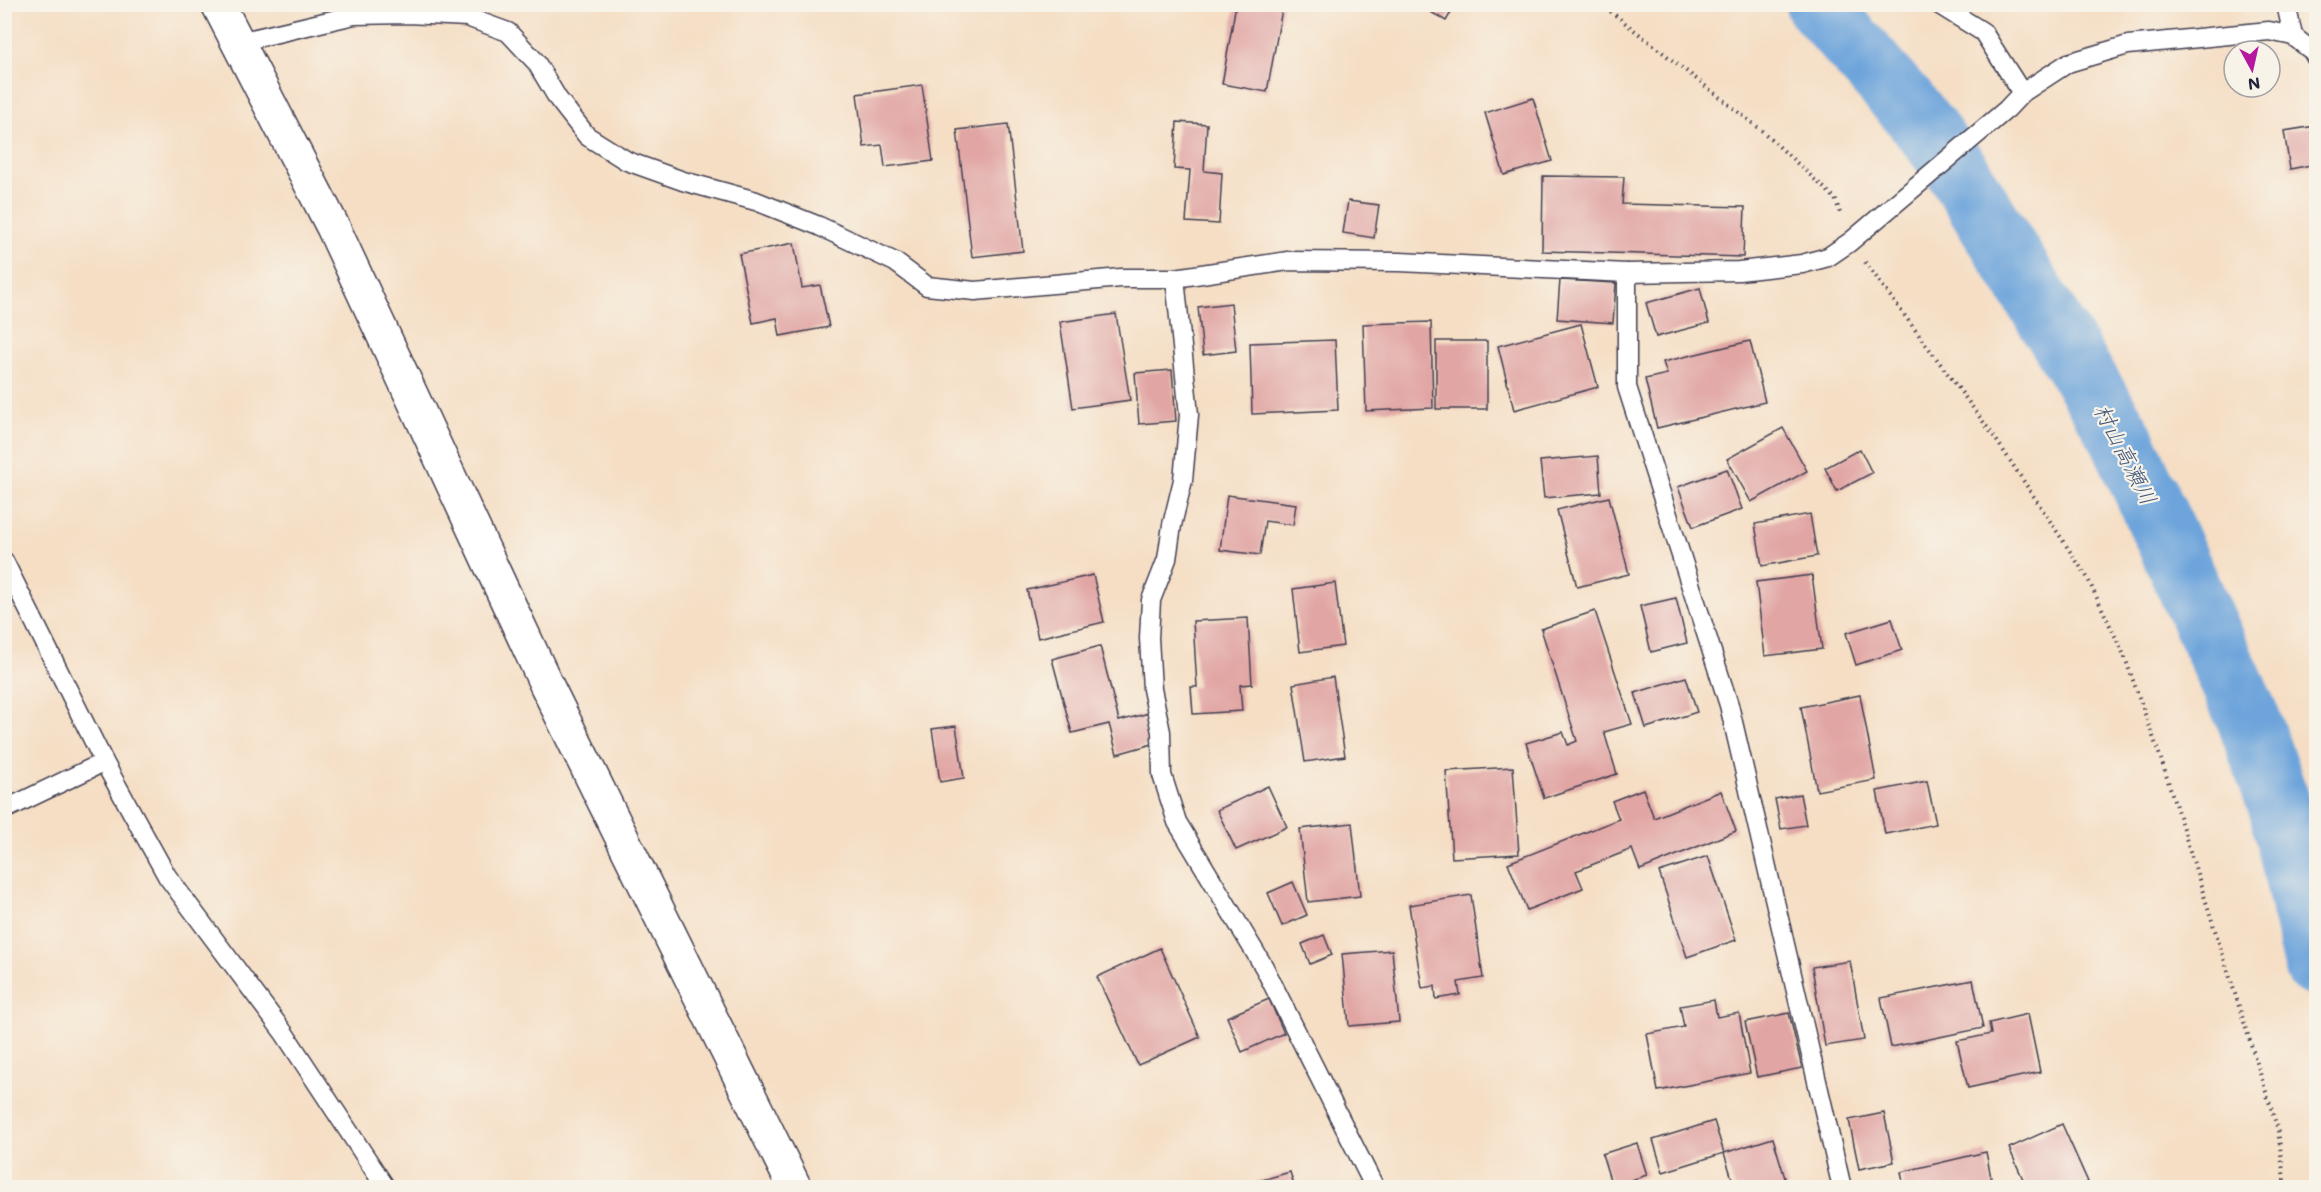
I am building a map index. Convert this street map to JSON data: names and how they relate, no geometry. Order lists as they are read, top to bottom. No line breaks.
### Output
{"water":["村山高瀬川"],"north":"bottom"}
